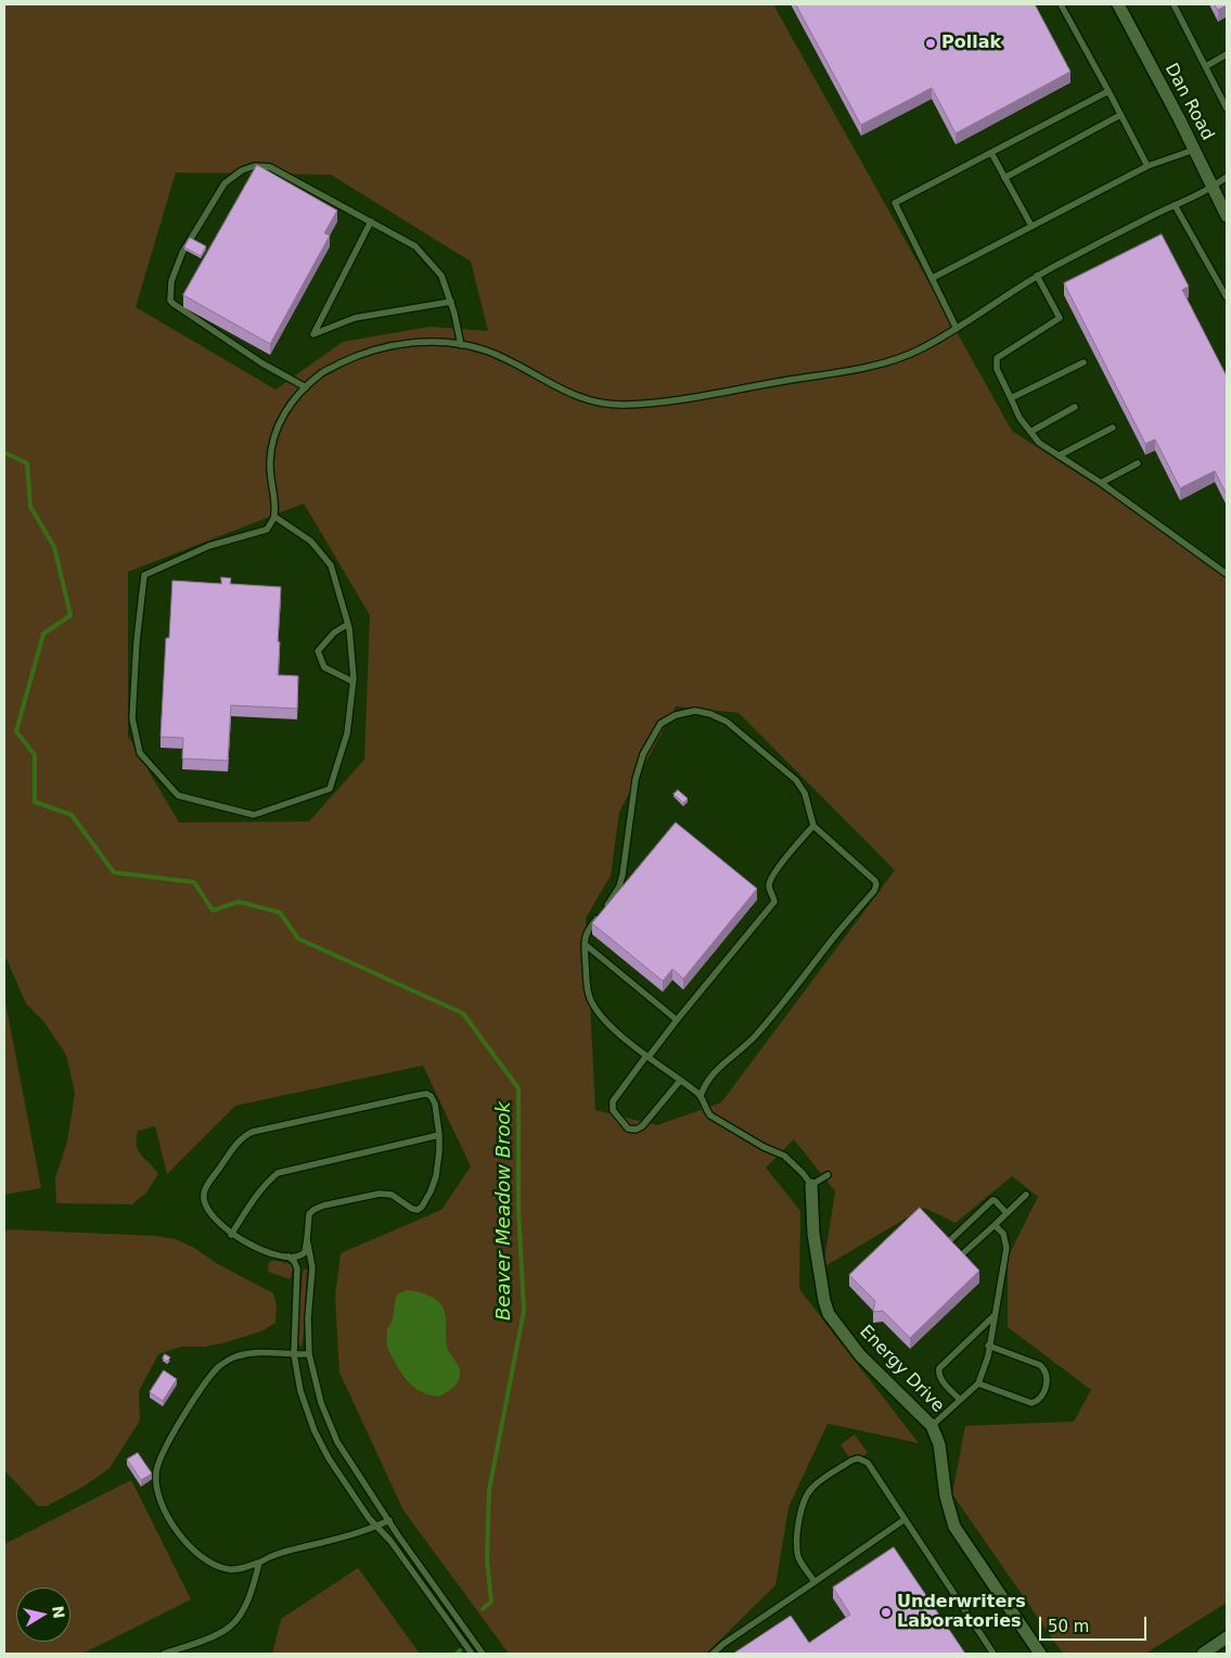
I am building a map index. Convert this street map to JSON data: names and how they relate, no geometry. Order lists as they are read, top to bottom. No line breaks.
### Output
{"streets":{"street":["Dan Road","Energy Drive"]},"water":["Beaver Meadow Brook"],"places":["Pollak","Underwriters Laboratories"],"scale_bar":"50 m","north":"right"}
